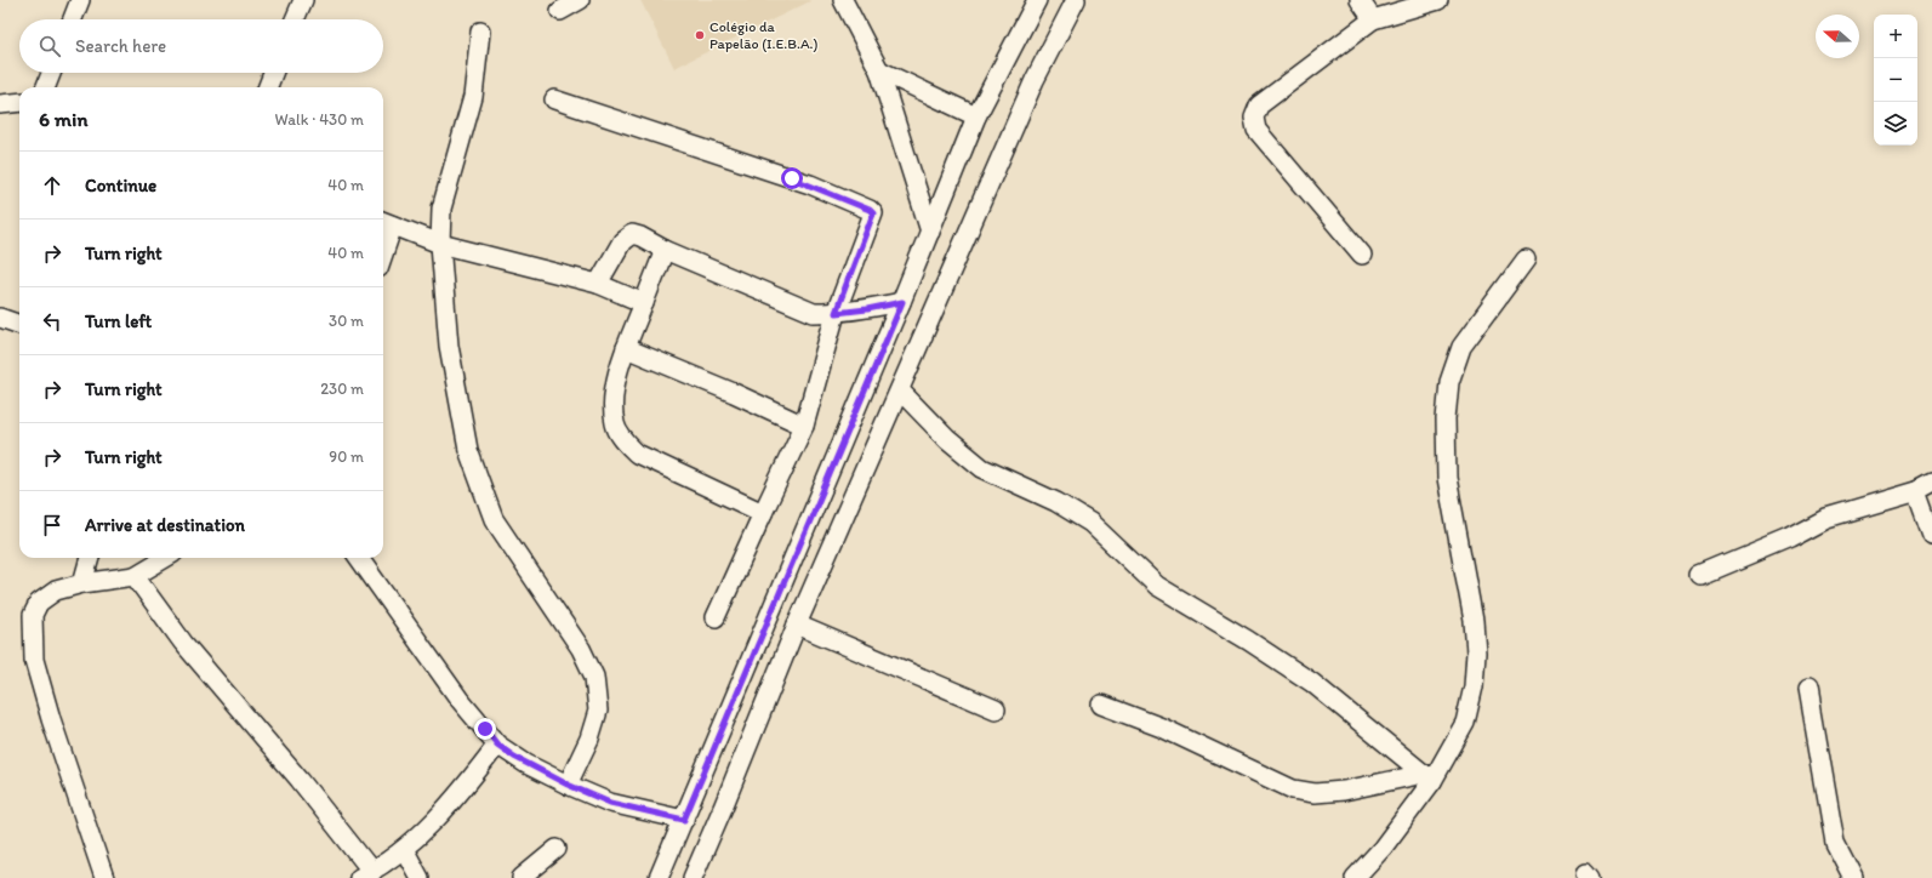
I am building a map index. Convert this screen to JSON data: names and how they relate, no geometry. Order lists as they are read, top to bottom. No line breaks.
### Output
{"places":["Colégio da Papelão (I.E.B.A.)"],"north":"left","page":{"map_buttons":["+","−"],"search":"Search here","heading":["6 min","Walk · 430 m"],"list":[["Continue","40 m"],["Turn right","40 m"],["Turn left","30 m"],["Turn right","230 m"],["Turn right","90 m"],"Arrive at destination"]}}
